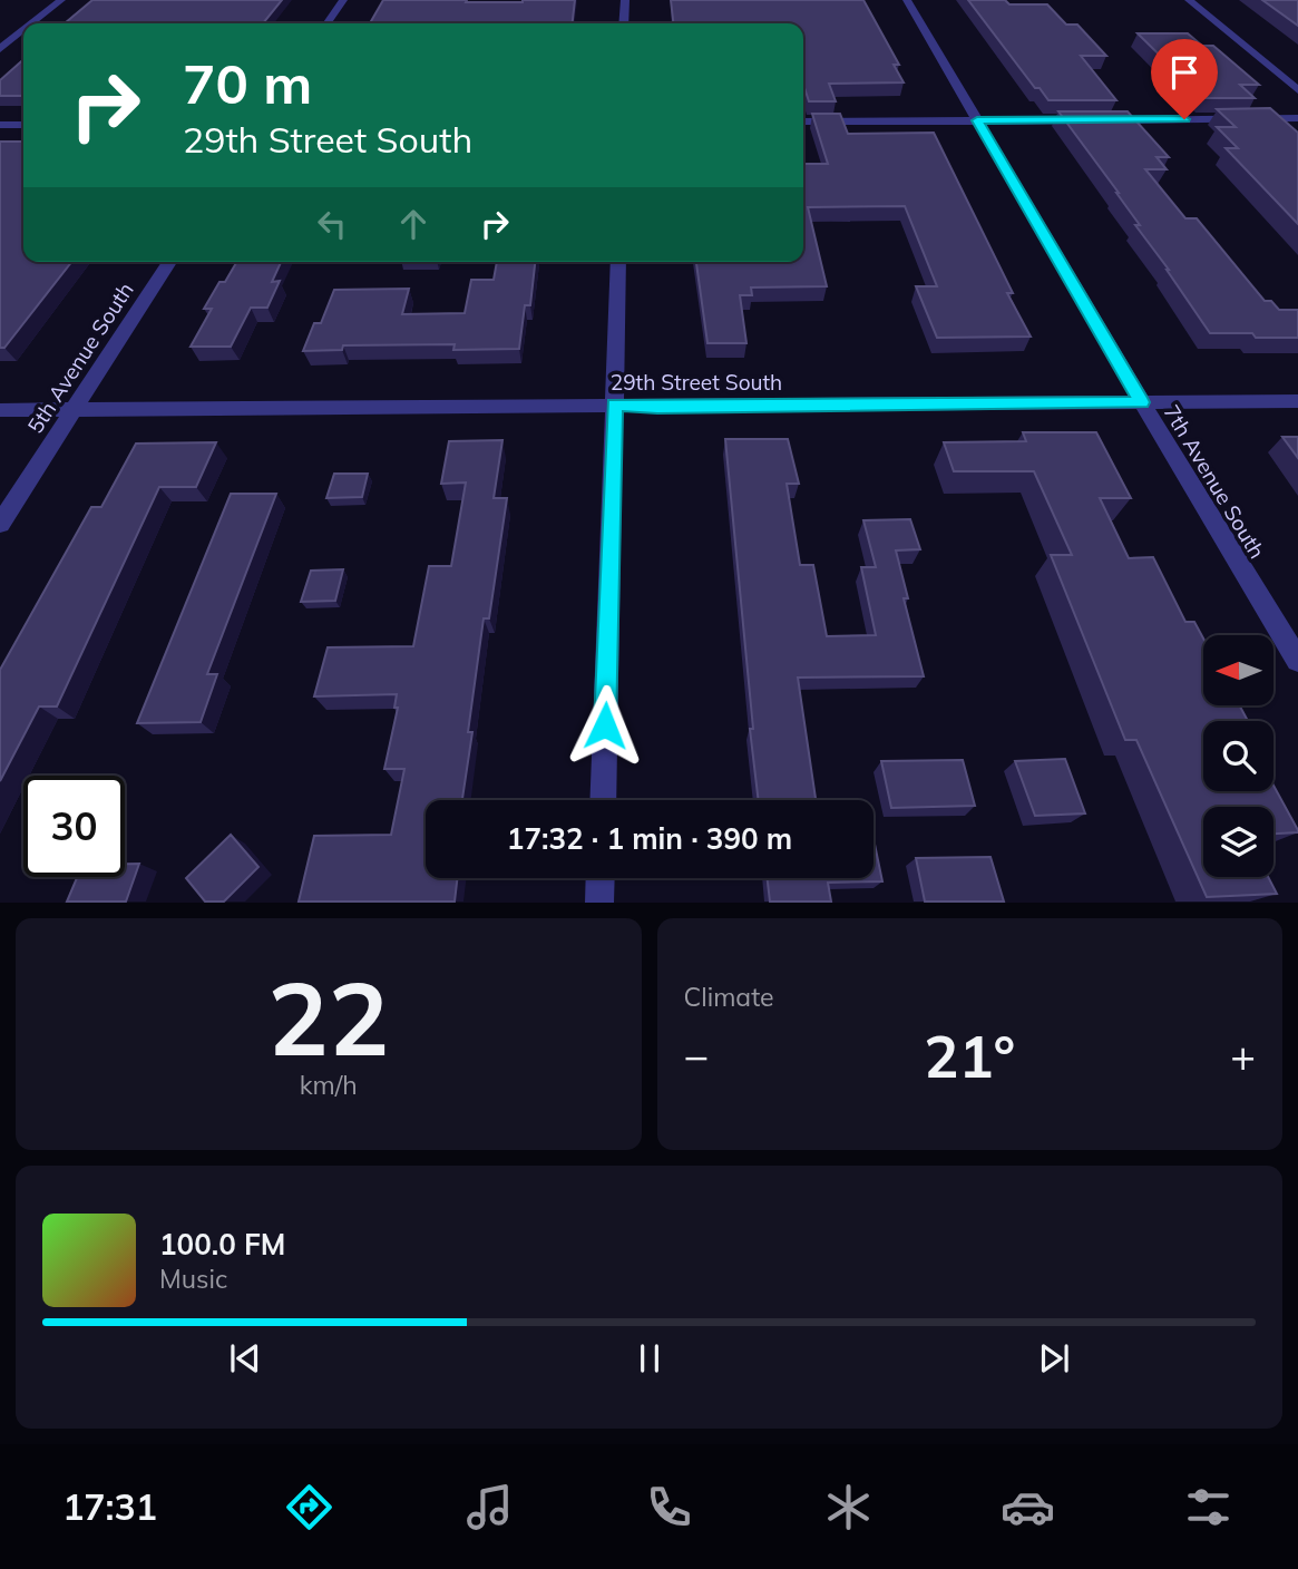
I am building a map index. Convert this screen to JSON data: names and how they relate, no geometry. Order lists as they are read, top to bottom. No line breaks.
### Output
{"streets":{"street":["5th Avenue South","29th Street South","7th Avenue South"]},"crossings":[["5th Avenue South","29th Street South"],["29th Street South","7th Avenue South"]],"north":"left","page":{"turn":["70 m","29th Street South"],"limit":"30","trip":"17:32 · 1 min · 390 m","tile":[["22","km/h"],"Climate"],"heat":["−","21°","+"],"song":["100.0 FM","Music"],"tabs":"17:31"}}
